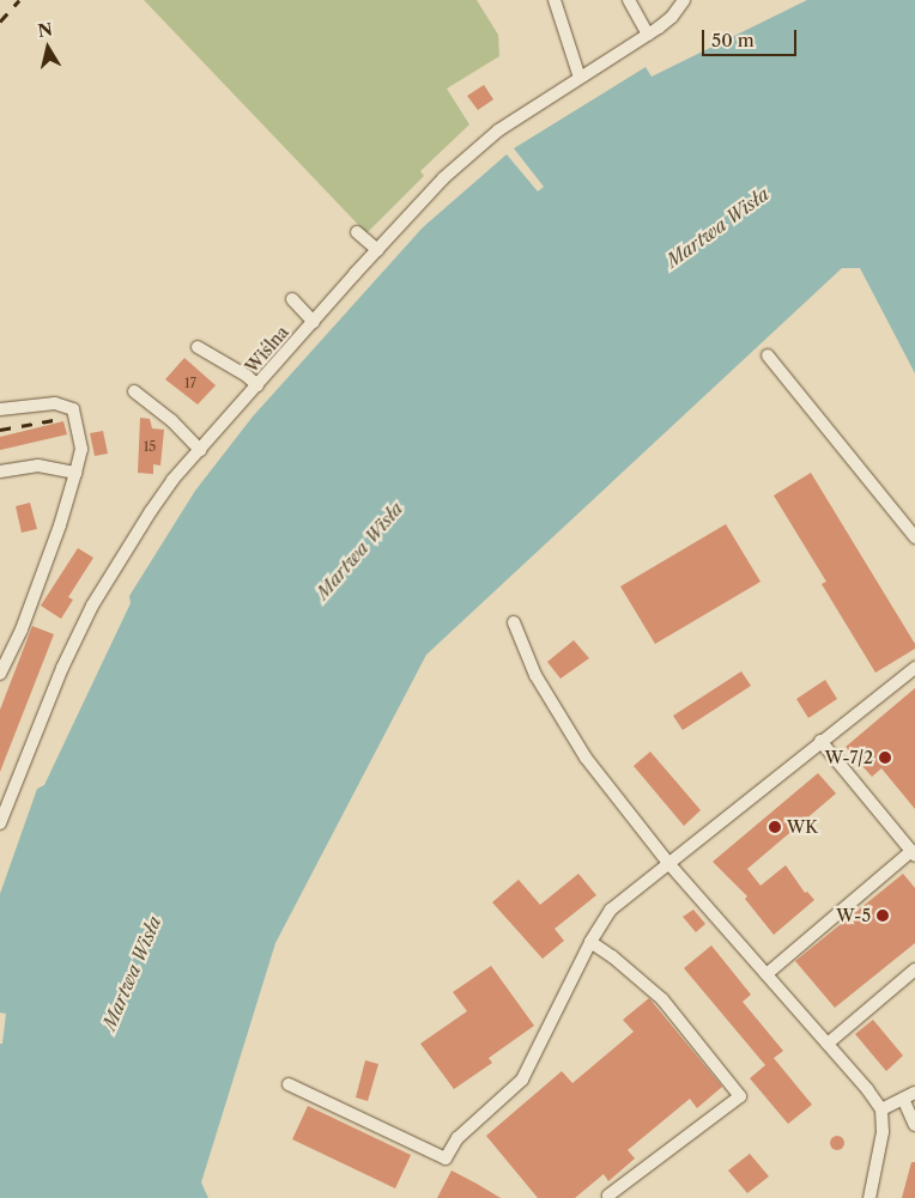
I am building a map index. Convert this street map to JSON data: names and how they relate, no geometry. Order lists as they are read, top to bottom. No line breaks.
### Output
{"streets":{"street":["Wiślna"]},"water":["Martwa Wisła"],"places":["W-7/2","WK","W-5"],"house_numbers":["17","15"],"scale_bar":"50 m","north":"top"}
